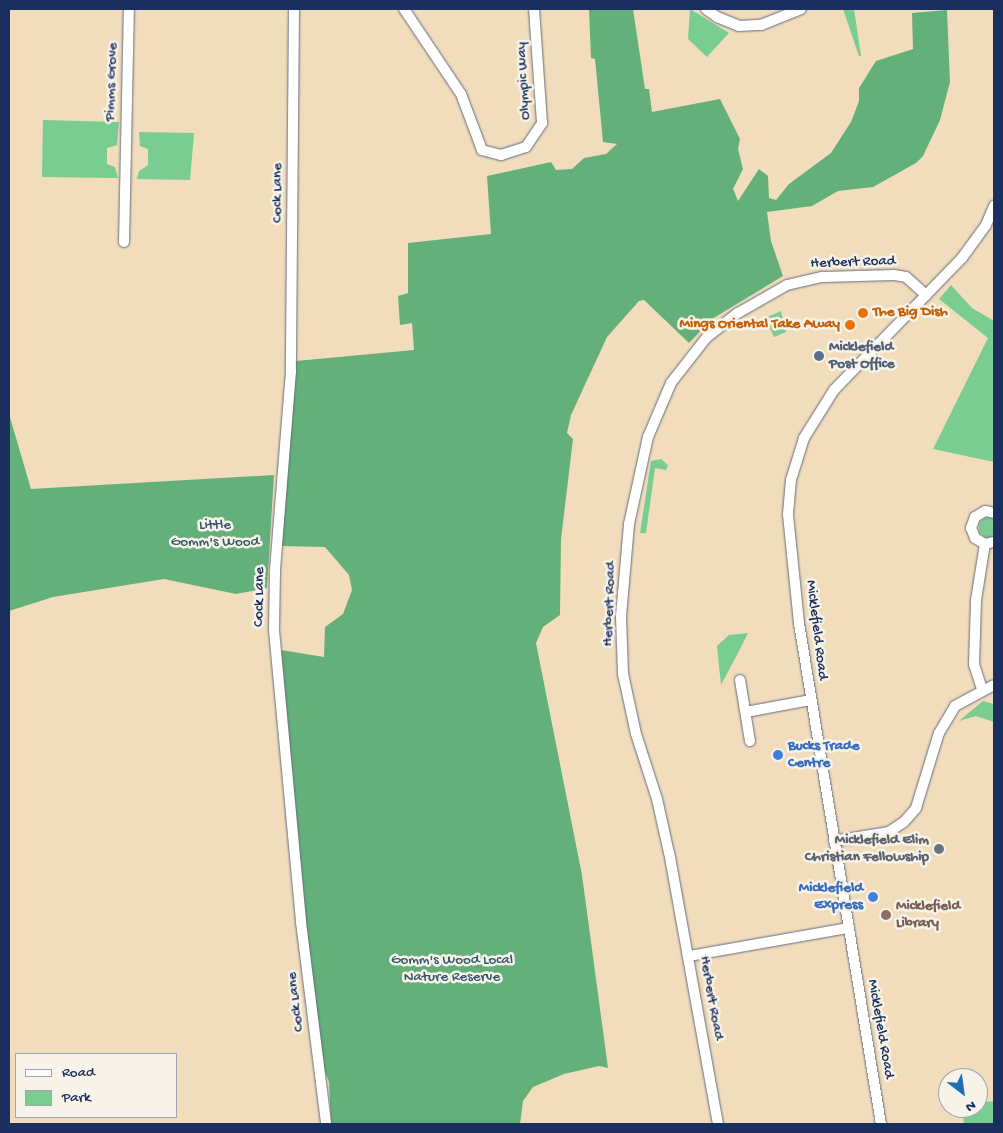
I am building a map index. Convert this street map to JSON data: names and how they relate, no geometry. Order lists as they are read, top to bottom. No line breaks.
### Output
{"streets":{"street":["Olympic Way","Pimms Grove","Cock Lane","Herbert Road","Micklefield Road"]},"crossings":[["Herbert Road","Micklefield Road"]],"parks":["Little Gomm's Wood","Gomm's Wood Local Nature Reserve"],"places":["The Big Dish","Mings Oriental Take Away","Micklefield Post Office","Bucks Trade Centre","Micklefield Elim Christian Fellowship","Micklefield Express","Micklefield Library"],"legend":["Road","Park"],"north":"bottom right"}
